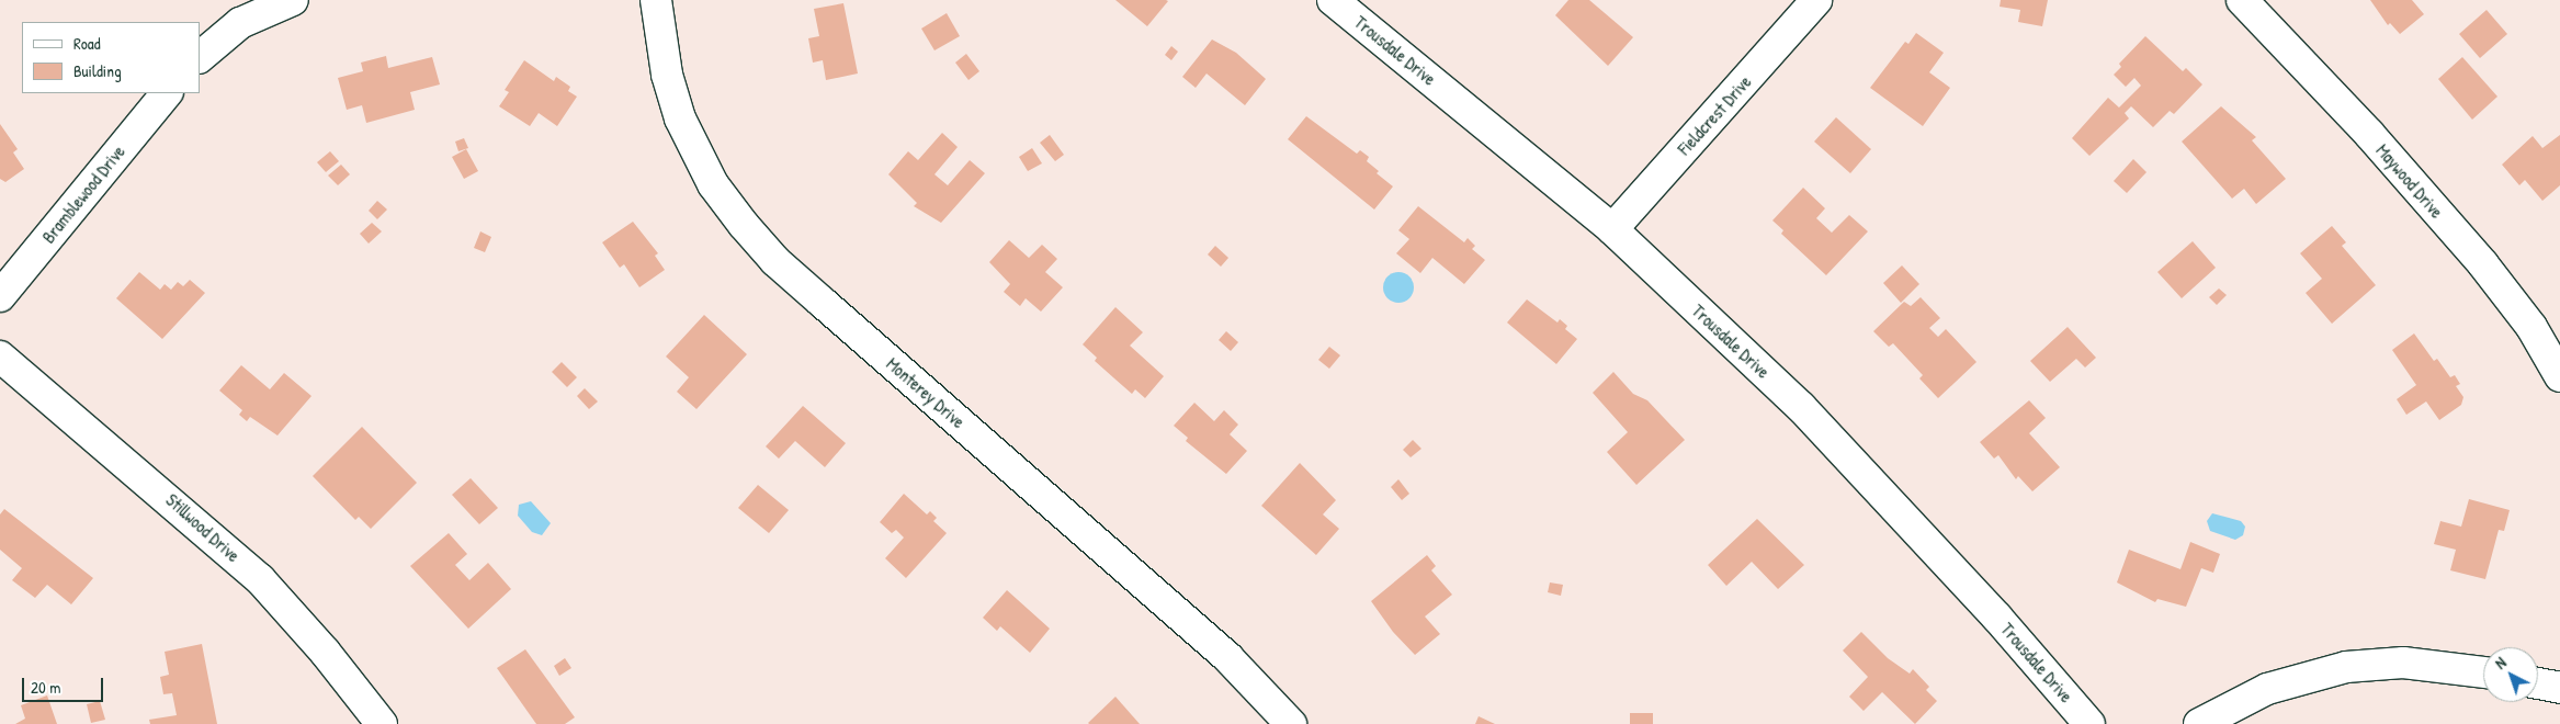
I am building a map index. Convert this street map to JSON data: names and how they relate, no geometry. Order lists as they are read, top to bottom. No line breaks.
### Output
{"streets":{"street":["Trousdale Drive","Fieldcrest Drive","Maywood Drive","Bramblewood Drive","Monterey Drive","Stillwood Drive"]},"crossings":[["Trousdale Drive","Fieldcrest Drive"]],"legend":["Road","Building"],"scale_bar":"20 m","north":"top left"}
